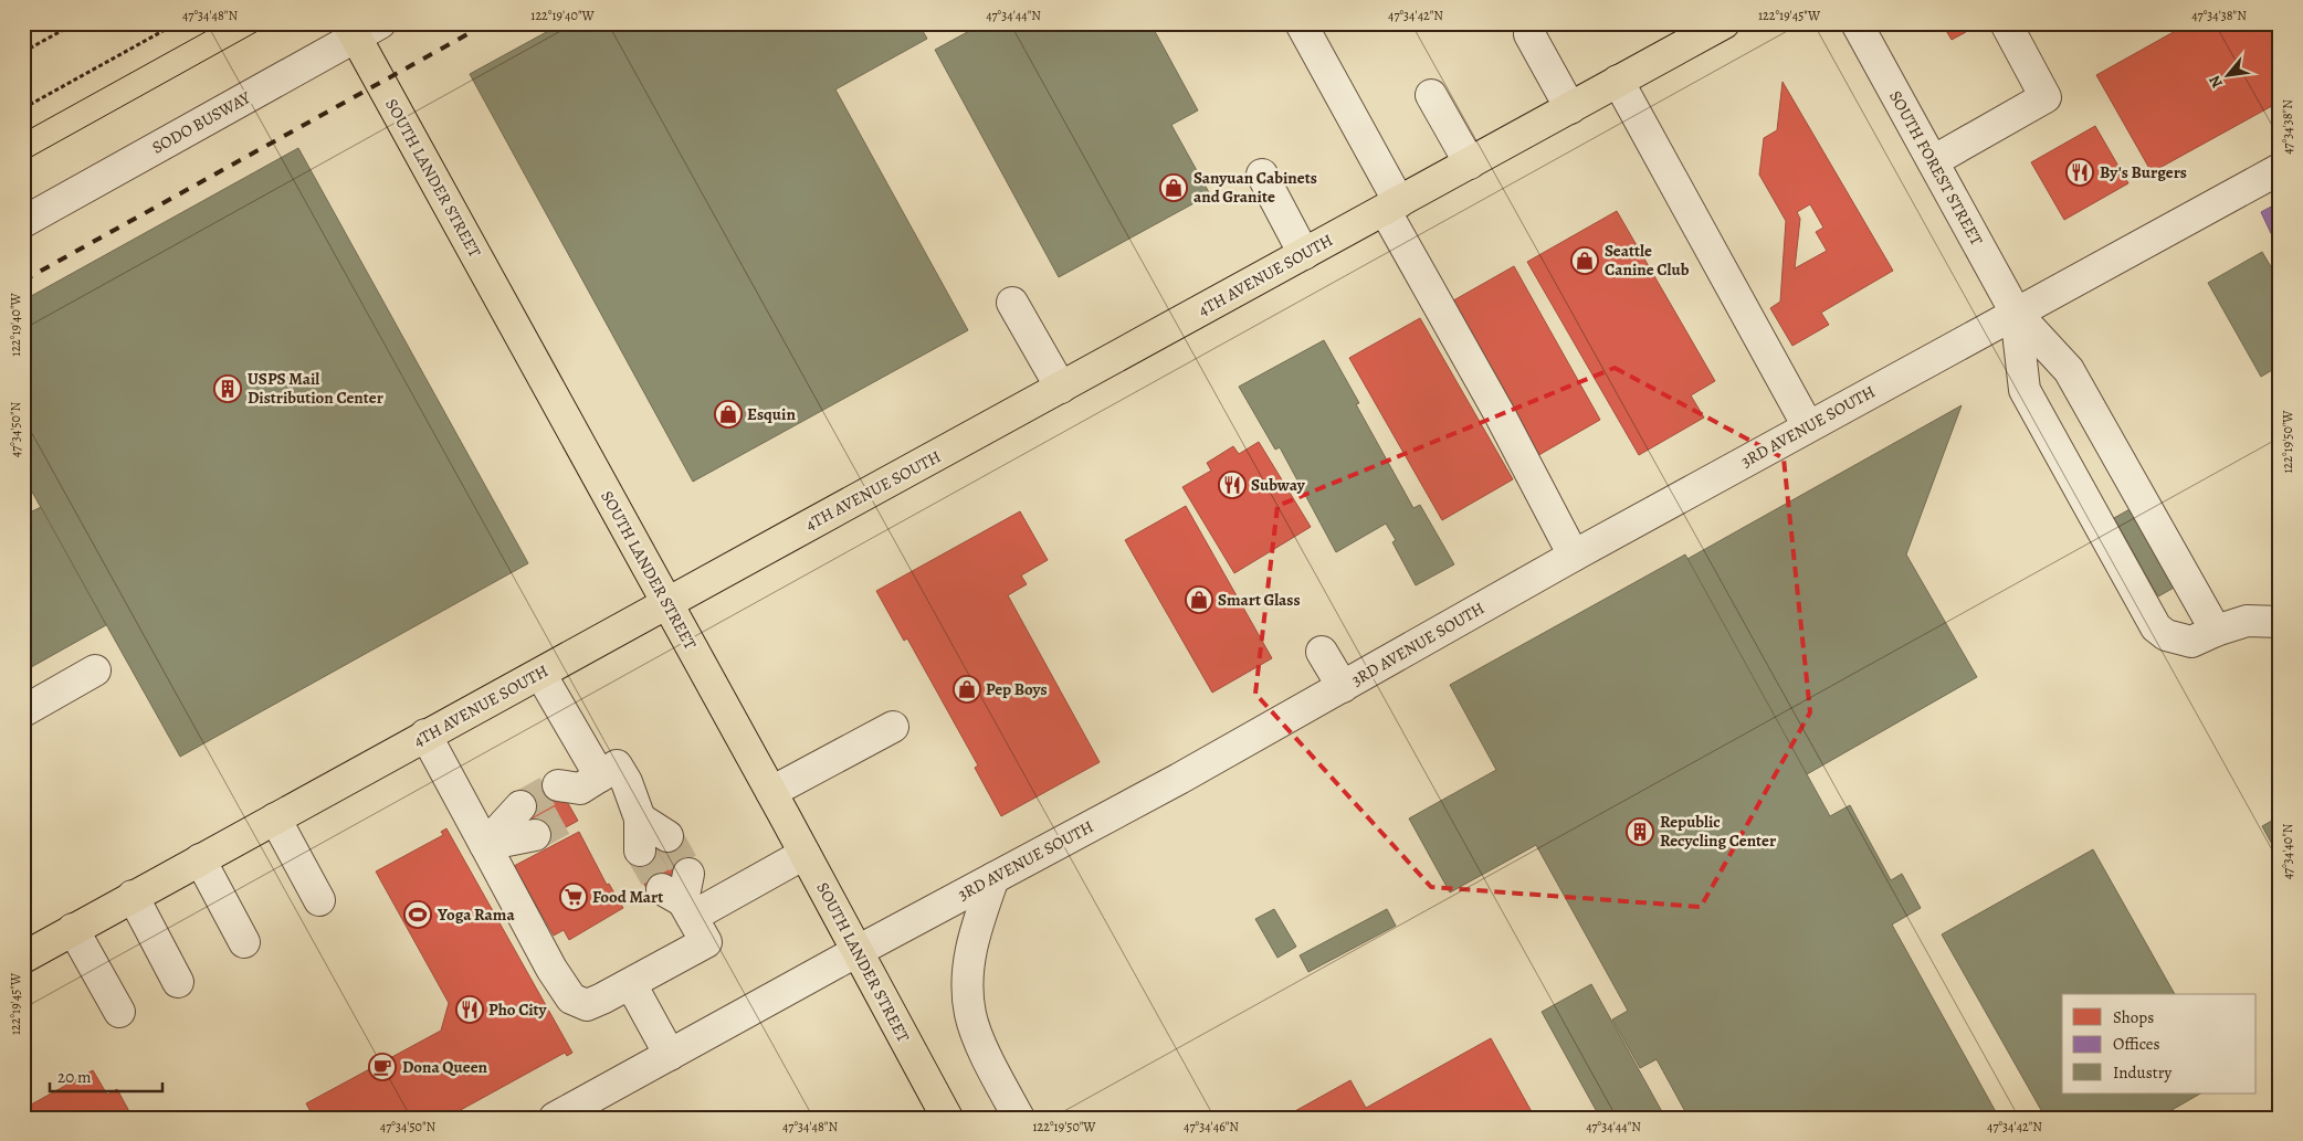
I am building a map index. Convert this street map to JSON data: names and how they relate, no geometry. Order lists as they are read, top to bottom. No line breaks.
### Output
{"streets":{"main road":["SOUTH LANDER STREET","4TH AVENUE SOUTH"],"street":["SODO BUSWAY","SOUTH FOREST STREET","3RD AVENUE SOUTH"]},"crossings":[["SODO BUSWAY","SOUTH LANDER STREET"],["SOUTH FOREST STREET","3RD AVENUE SOUTH"],["SOUTH LANDER STREET","4TH AVENUE SOUTH"],["SOUTH LANDER STREET","3RD AVENUE SOUTH"]],"places":{"restaurant":["By's Burgers","Subway","Pho City"],"shop":["Sanyuan Cabinets and Granite","Seattle Canine Club","Esquin","Smart Glass","Pep Boys"],"building":["USPS Mail Distribution Center","Republic Recycling Center"],"supermarket":["Food Mart"],"sports":["Yoga Rama"],"cafe":["Dona Queen"]},"legend":["Shops","Offices","Industry"],"scale_bar":"20 m","north":"bottom left","coordinates":["47°34'48\"N","122°19'40\"W","47°34'44\"N","47°34'42\"N","122°19'45\"W","47°34'38\"N","47°34'50\"N","122°19'50\"W","47°34'40\"N","47°34'46\"N"]}
